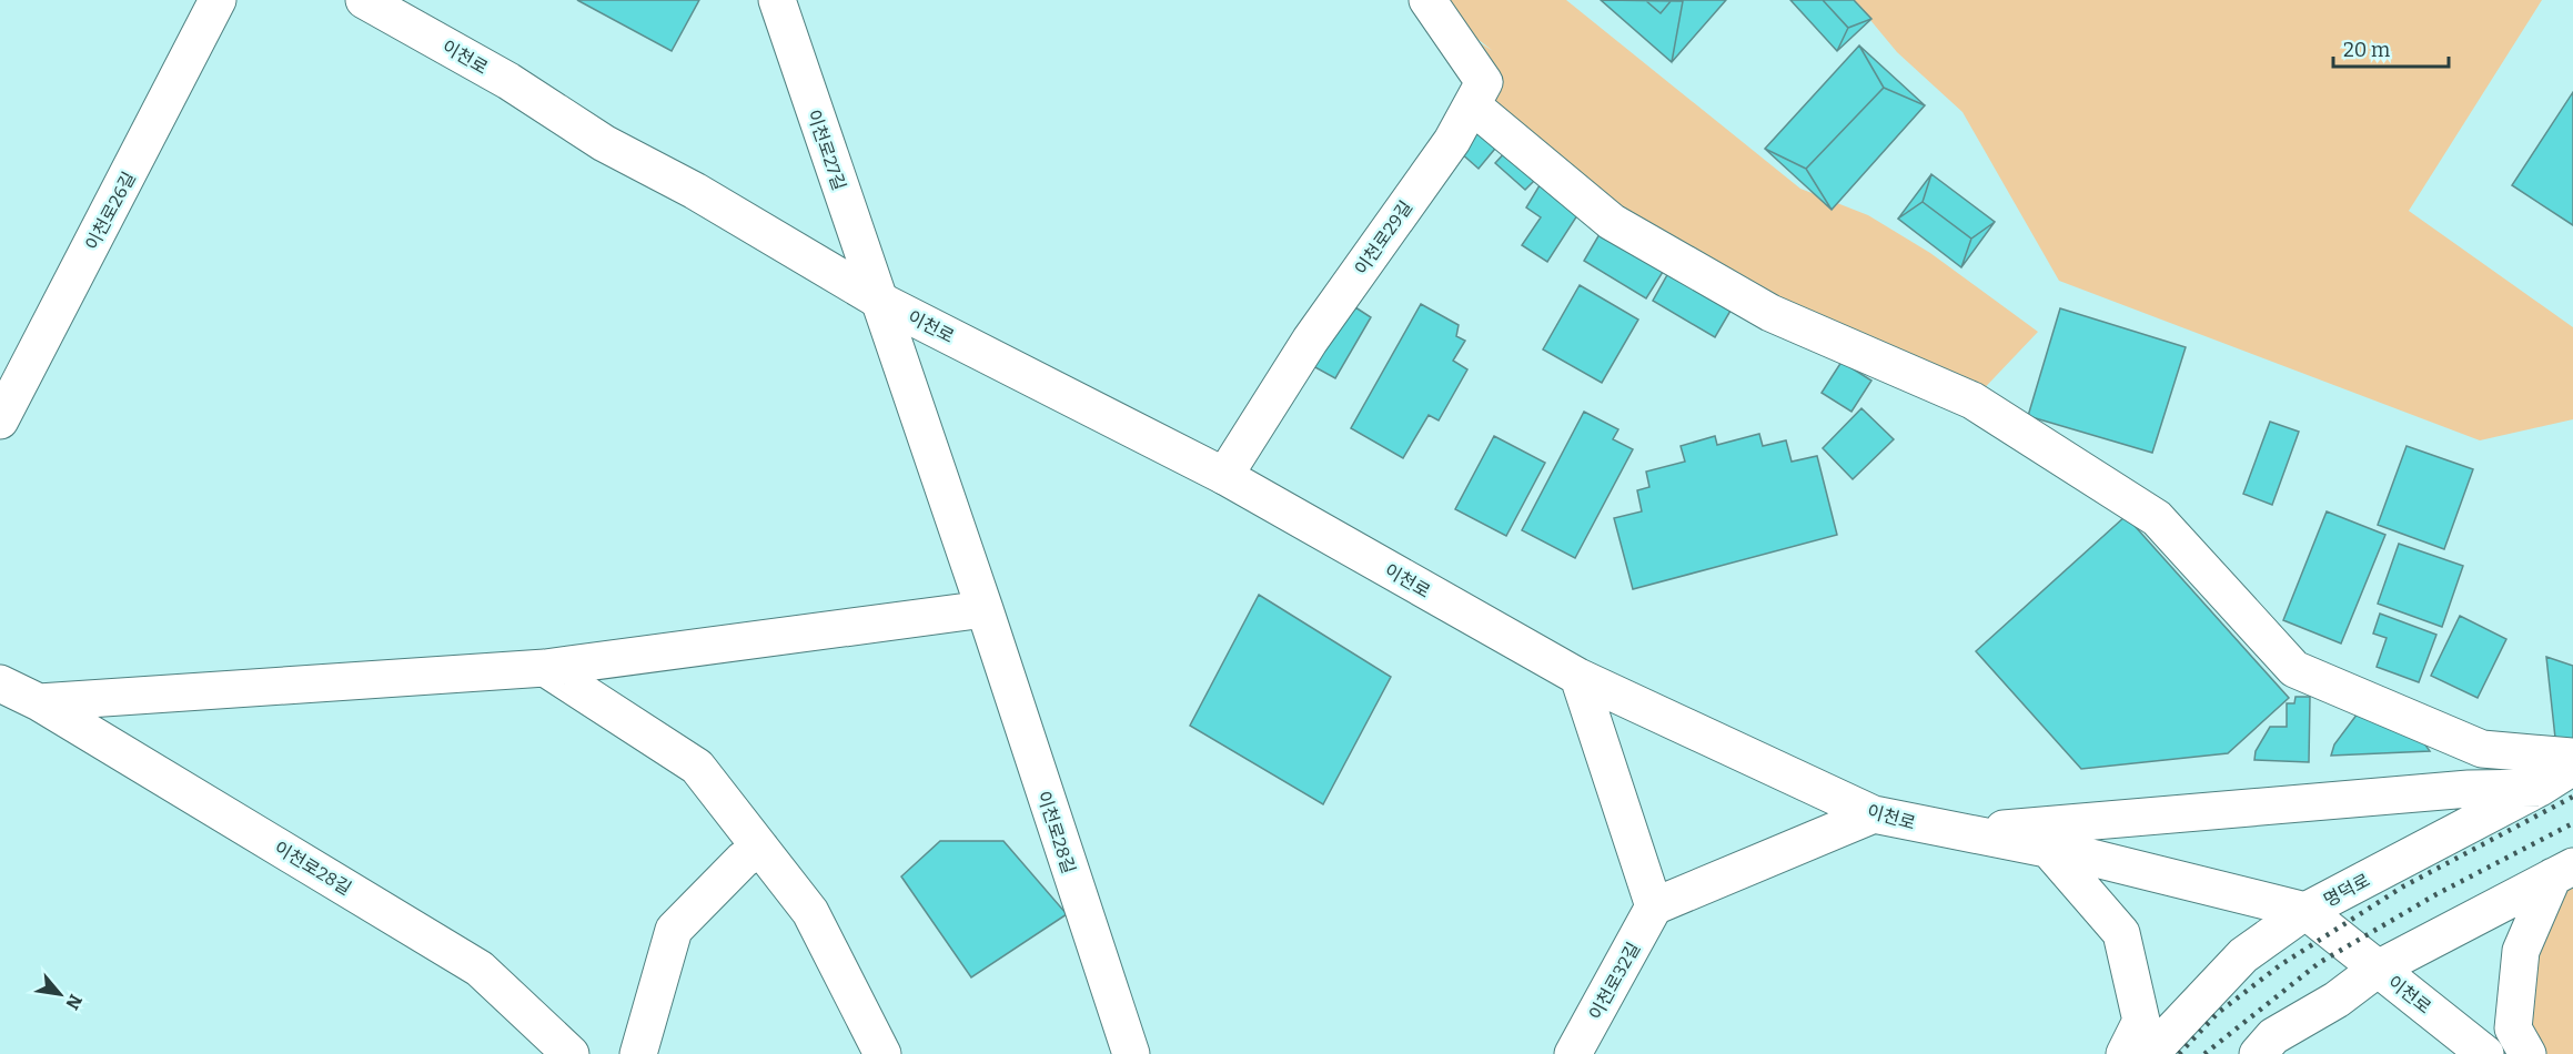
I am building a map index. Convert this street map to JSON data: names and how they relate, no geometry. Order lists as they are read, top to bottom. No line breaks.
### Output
{"streets":{"street":["이천로","이천로27길","이천로26길","이천로29길","이천로28길","명덕로","이천로32길"]},"crossings":[["이천로","이천로27길"],["이천로","이천로29길"],["이천로","이천로28길"],["이천로","명덕로"],["이천로27길","이천로28길"]],"scale_bar":"20 m","north":"bottom right"}
